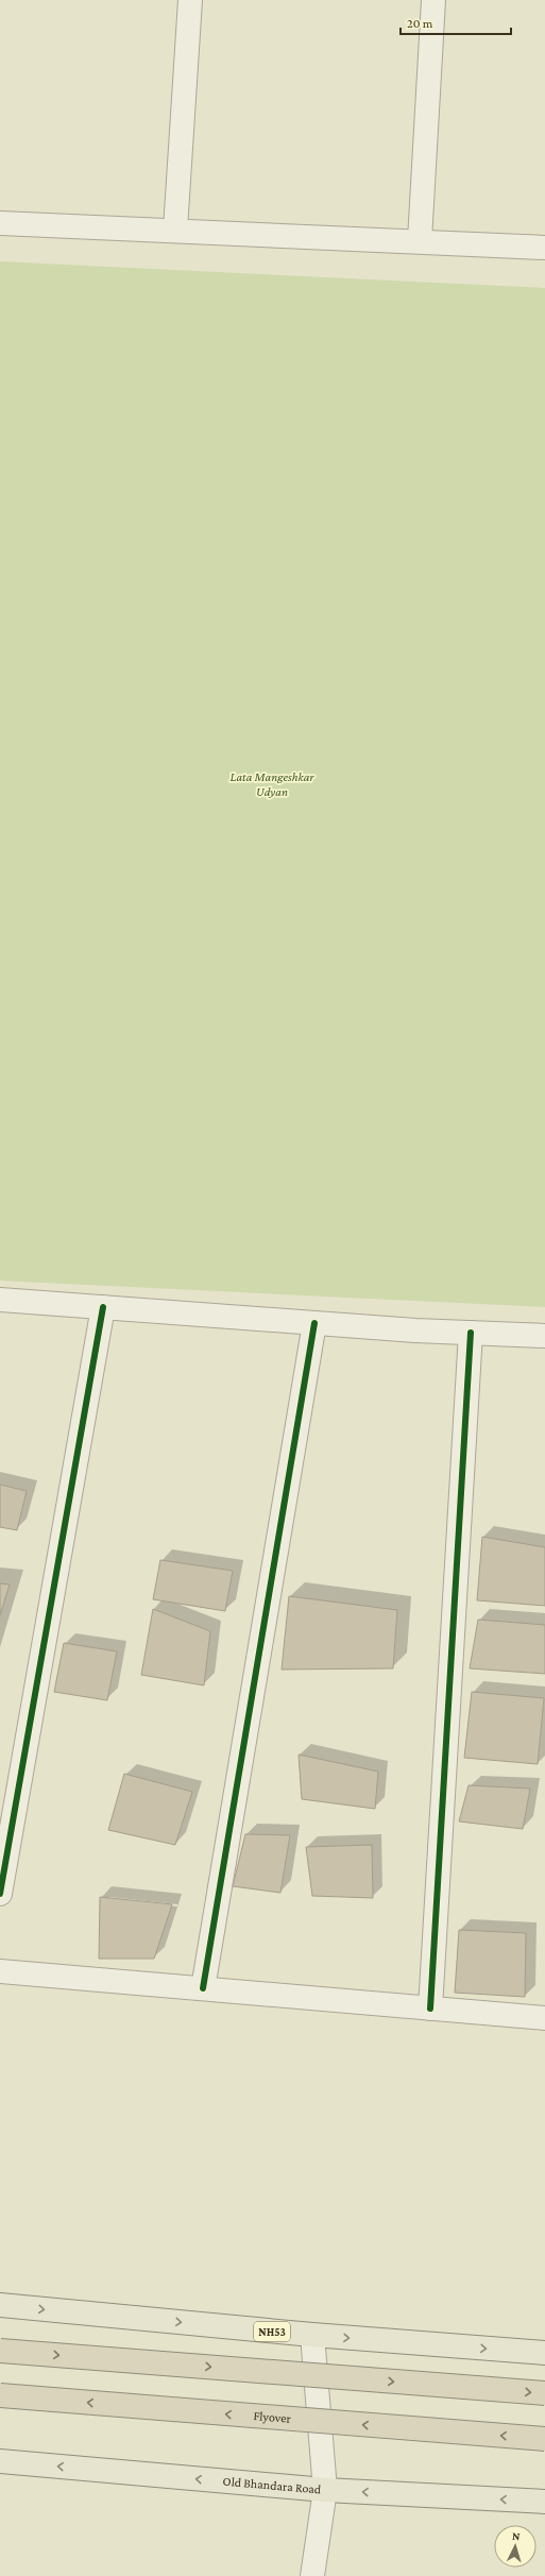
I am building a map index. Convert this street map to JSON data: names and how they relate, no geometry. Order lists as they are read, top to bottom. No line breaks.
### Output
{"streets":{"highway":["Flyover"],"main road":["NH53","Old Bhandara Road"]},"parks":["Lata Mangeshkar Udyan"],"scale_bar":"20 m","north":"top"}
